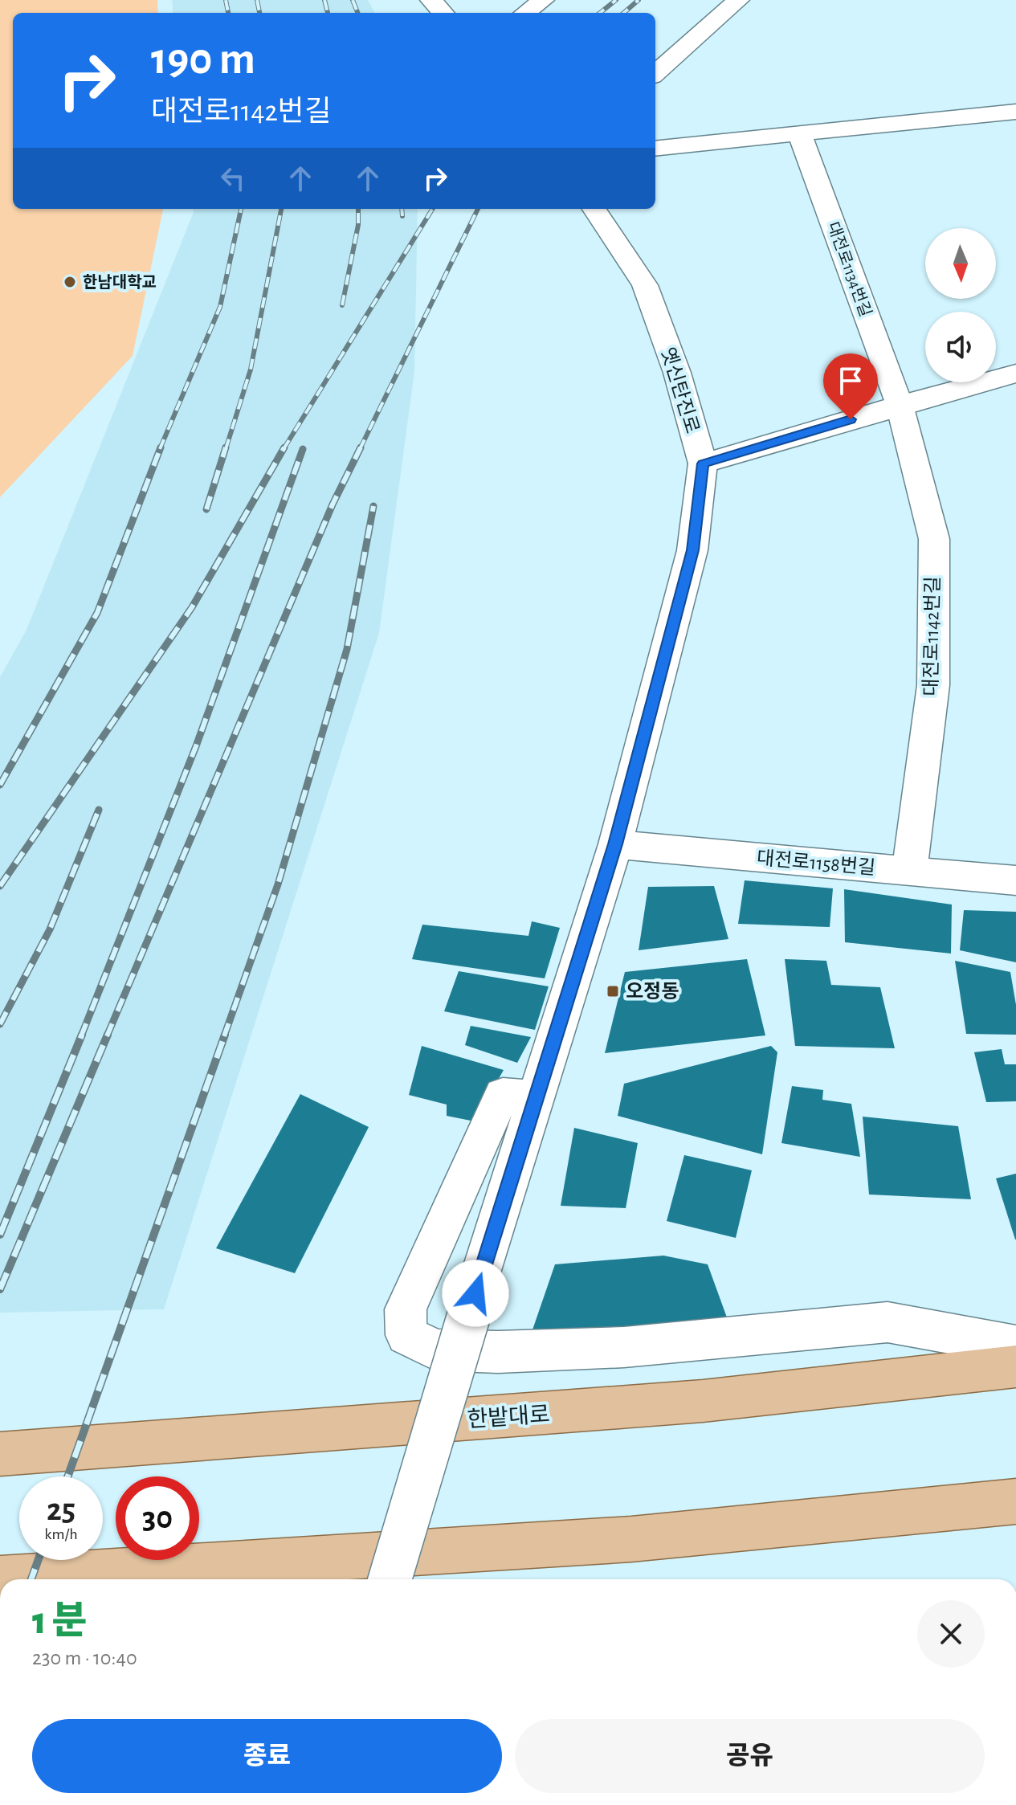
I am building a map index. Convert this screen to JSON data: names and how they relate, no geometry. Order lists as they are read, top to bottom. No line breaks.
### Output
{"streets":{"main road":["한밭대로"],"street":["대전로1134번길","옛신탄진로","대전로1142번길","대전로1158번길"]},"crossings":[["대전로1134번길","대전로1142번길"],["옛신탄진로","대전로1158번길"],["대전로1142번길","대전로1158번길"]],"places":{"other":["한남대학교"],"transit":["오정동"]},"north":"bottom","page":{"turn":["190 m","대전로1142번길"],"speed":"25 km/h","limit":"30","heading":["1 분","230 m · 10:40"],"buttons":["종료","공유"]}}
